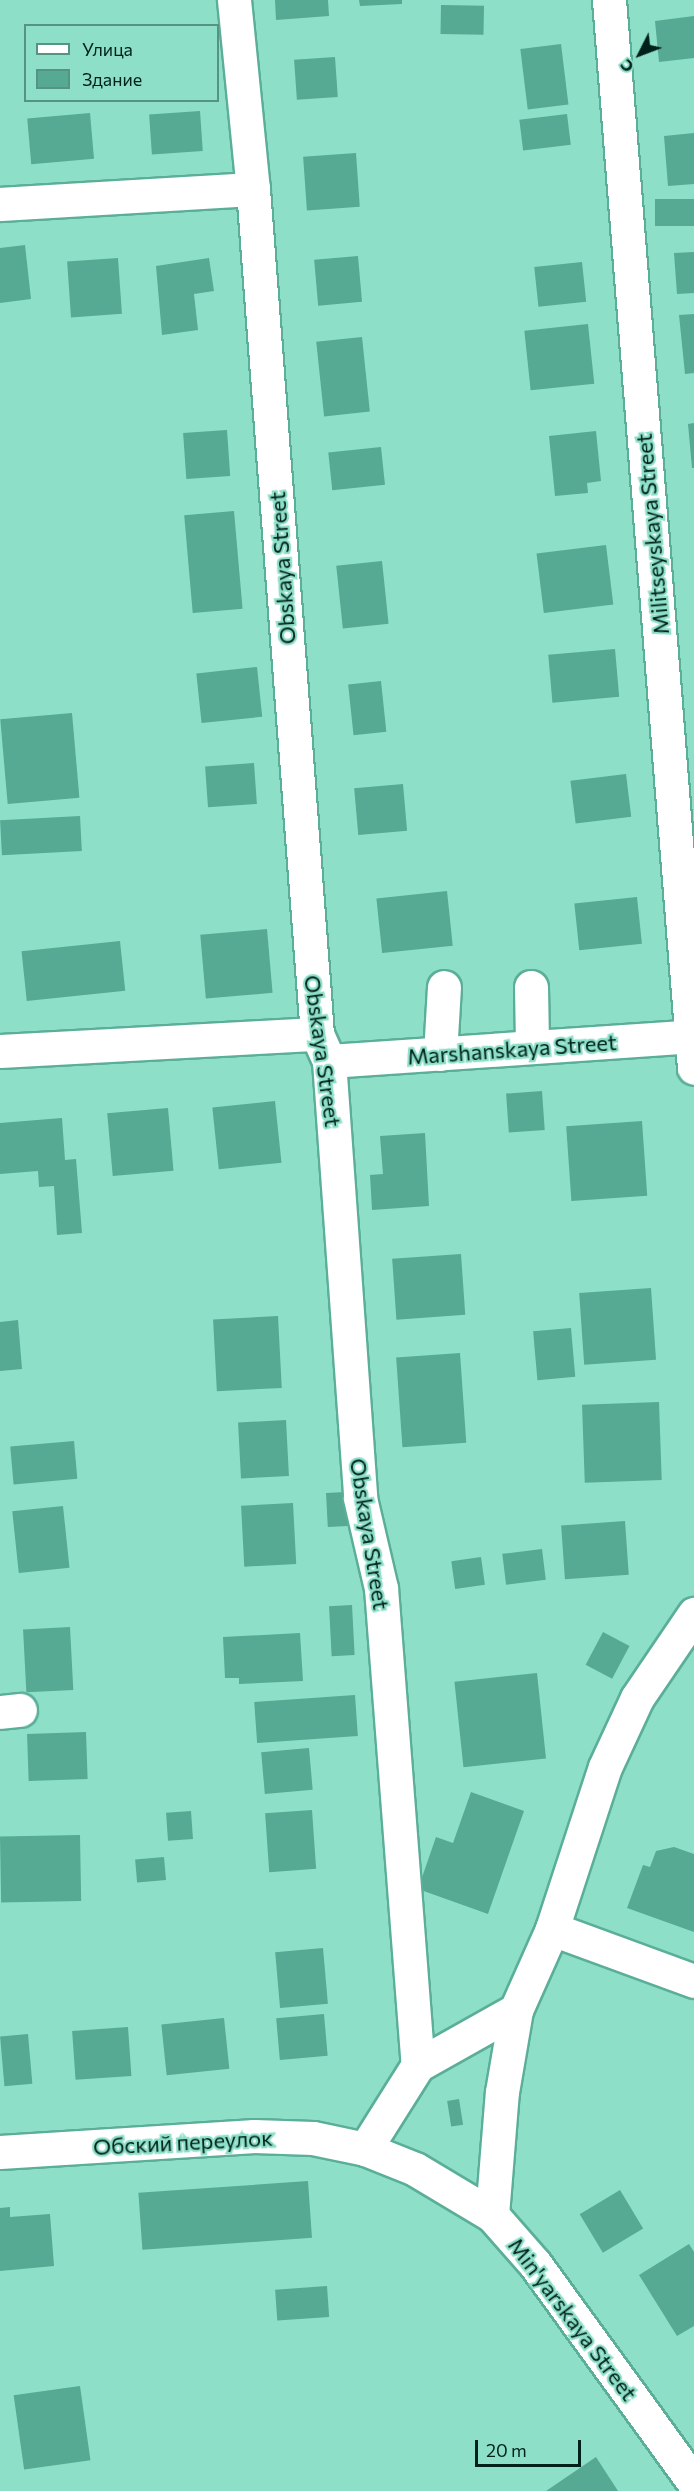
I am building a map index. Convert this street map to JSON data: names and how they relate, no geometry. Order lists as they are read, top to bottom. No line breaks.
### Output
{"streets":{"street":["Militseyskaya Street","Obskaya Street","Marshanskaya Street","Обский переулок","Min'yarskaya Street"]},"crossings":[["Militseyskaya Street","Marshanskaya Street"],["Obskaya Street","Marshanskaya Street"],["Обский переулок","Min'yarskaya Street"]],"legend":["Улица","Здание"],"scale_bar":"20 m","north":"bottom left"}
